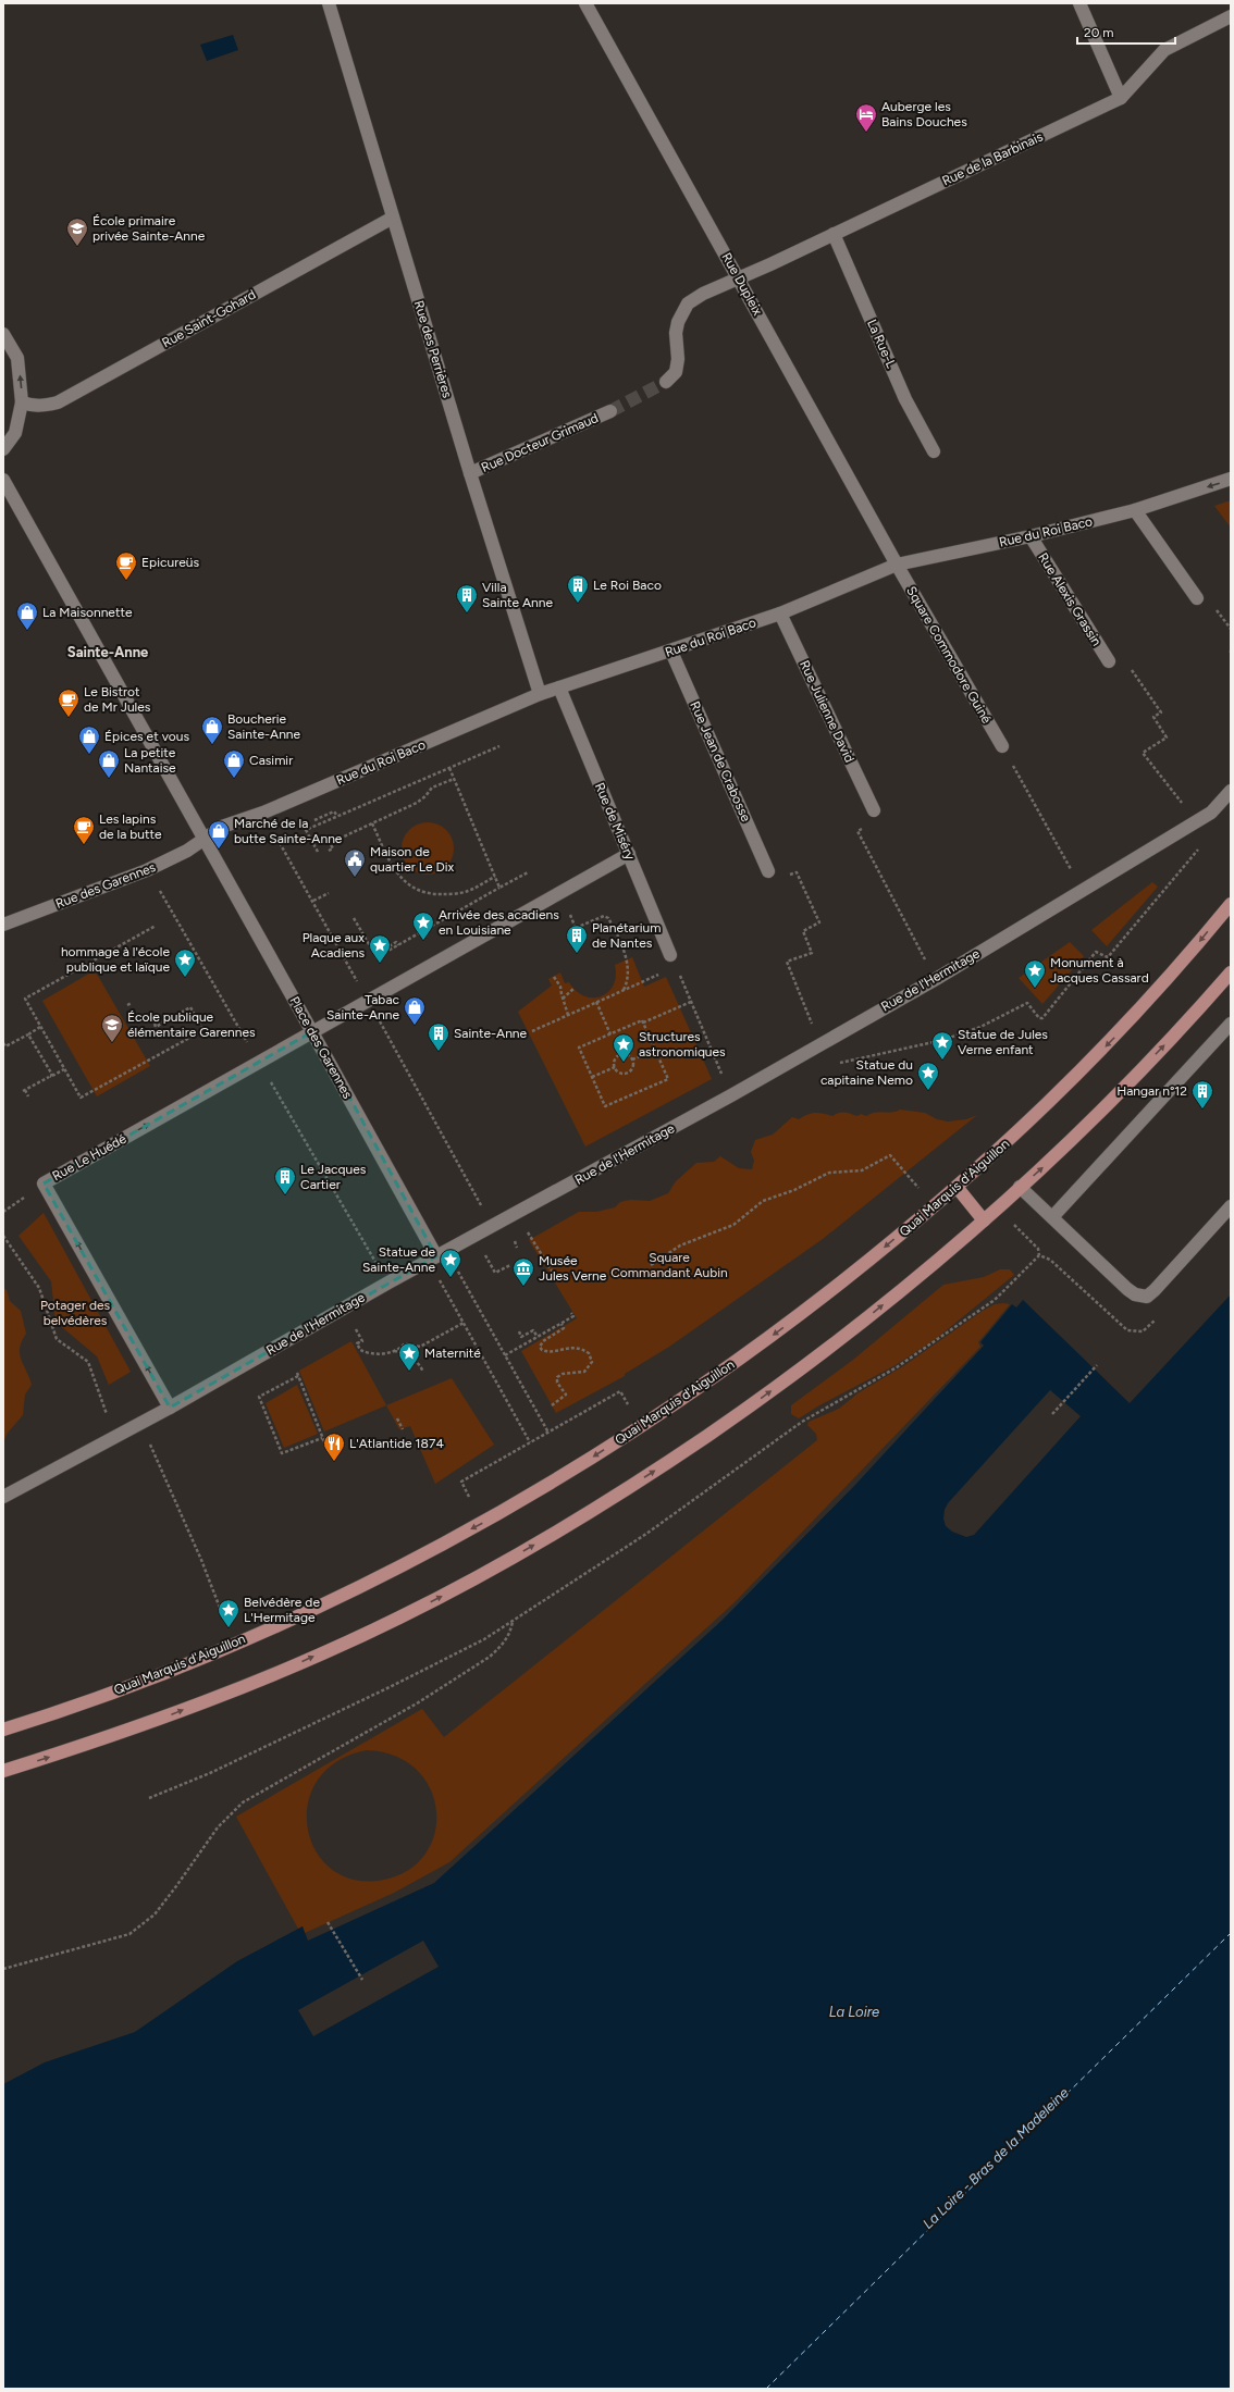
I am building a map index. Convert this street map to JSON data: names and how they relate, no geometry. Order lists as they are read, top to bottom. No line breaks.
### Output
{"streets":{"main road":["Quai Marquis d'Aiguillon"],"street":["Rue de la Barbinais","Rue Dupleix","Rue Saint-Gohard","La Rue-L","Rue des Perrières","Rue Docteur Grimaud","Rue du Roi Baco","Rue Alexis Grassin","Square Commodore Guiné","Rue Julienne David","Rue Jean de Crabosse","Rue de Miséry","Rue des Garennes","Rue de l'Hermitage","Place des Garennes","Rue Le Huédé"]},"crossings":[["Rue de la Barbinais","Rue Dupleix"],["Rue de la Barbinais","La Rue-L"],["Rue Dupleix","Rue du Roi Baco"],["Rue Dupleix","Square Commodore Guiné"],["Rue Saint-Gohard","Rue des Perrières"],["Rue des Perrières","Rue Docteur Grimaud"],["Rue des Perrières","Rue du Roi Baco"],["Rue du Roi Baco","Rue Alexis Grassin"],["Rue du Roi Baco","Square Commodore Guiné"],["Rue du Roi Baco","Rue Julienne David"],["Rue du Roi Baco","Rue Jean de Crabosse"],["Rue du Roi Baco","Rue de Miséry"],["Rue du Roi Baco","Rue des Garennes"],["Rue du Roi Baco","Place des Garennes"],["Rue de Miséry","Rue Le Huédé"],["Rue des Garennes","Place des Garennes"],["Rue de l'Hermitage","Place des Garennes"],["Rue de l'Hermitage","Rue Le Huédé"],["Place des Garennes","Rue Le Huédé"]],"districts":["Sainte-Anne"],"water":["La Loire","La Loire - Bras de la Madeleine"],"parks":["Square Commandant Aubin","Potager des belvédères"],"places":{"hotel":["Auberge les Bains Douches"],"school or university":["École primaire privée Sainte-Anne","École publique élémentaire Garennes"],"cafe":["Epicureüs","Le Bistrot de Mr Jules","Les lapins de la butte"],"building":["Le Roi Baco","Villa Sainte Anne","Planétarium de Nantes","Sainte-Anne","Hangar n°12","Le Jacques Cartier"],"shop":["La Maisonnette","Boucherie Sainte-Anne","Épices et vous","La petite Nantaise","Casimir","Marché de la butte Sainte-Anne","Tabac Sainte-Anne"],"public building":["Maison de quartier Le Dix"],"place":["Arrivée des acadiens en Louisiane","Plaque aux Acadiens","hommage à l'école publique et laïque","Monument à Jacques Cassard","Statue de Jules Verne enfant","Structures astronomiques","Statue du capitaine Nemo","Statue de Sainte-Anne","Maternité","Belvédère de L'Hermitage"],"museum":["Musée Jules Verne"],"restaurant":["L'Atlantide 1874"]},"scale_bar":"20 m"}
